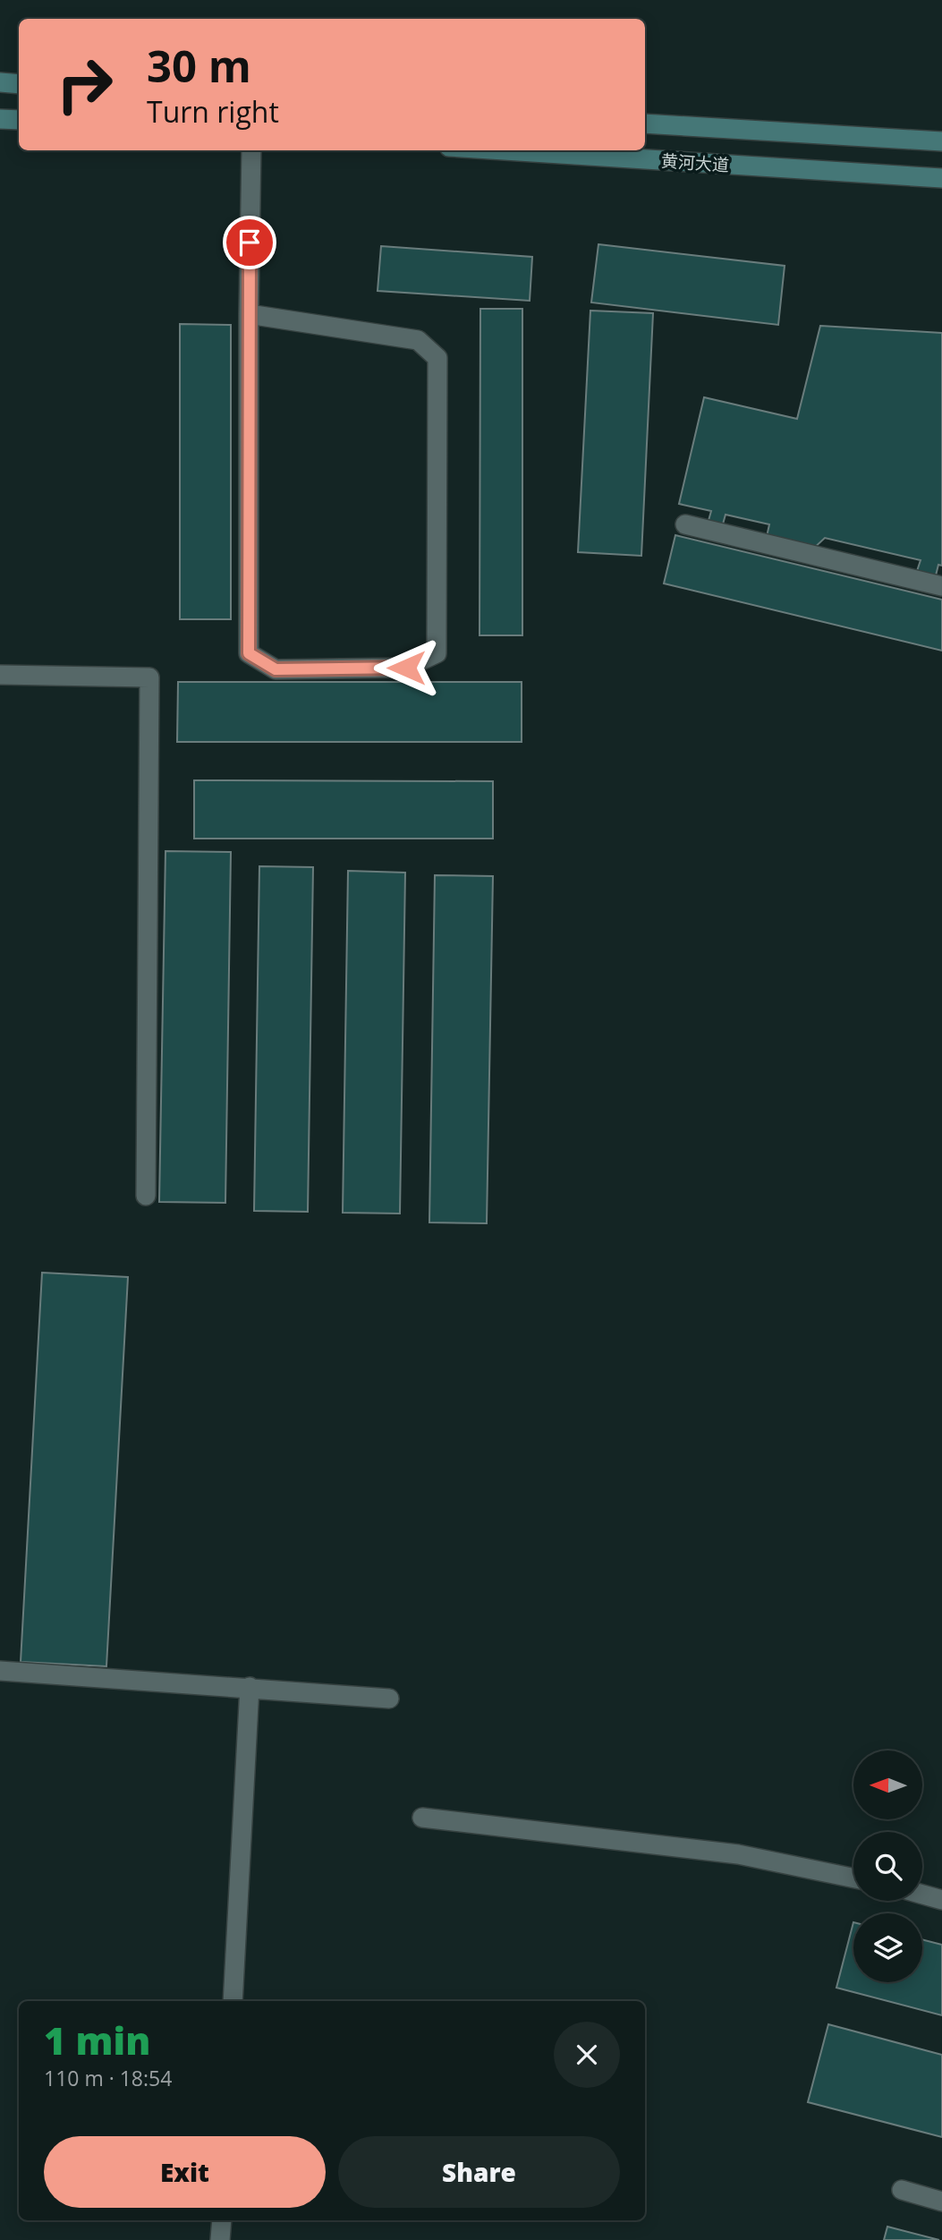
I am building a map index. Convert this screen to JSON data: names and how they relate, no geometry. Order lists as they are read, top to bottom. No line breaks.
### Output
{"streets":{"main road":["黄河大道"]},"north":"left","page":{"turn":["30 m","Turn right"],"heading":["1 min","110 m · 18:54"],"buttons":["Exit","Share"]}}
